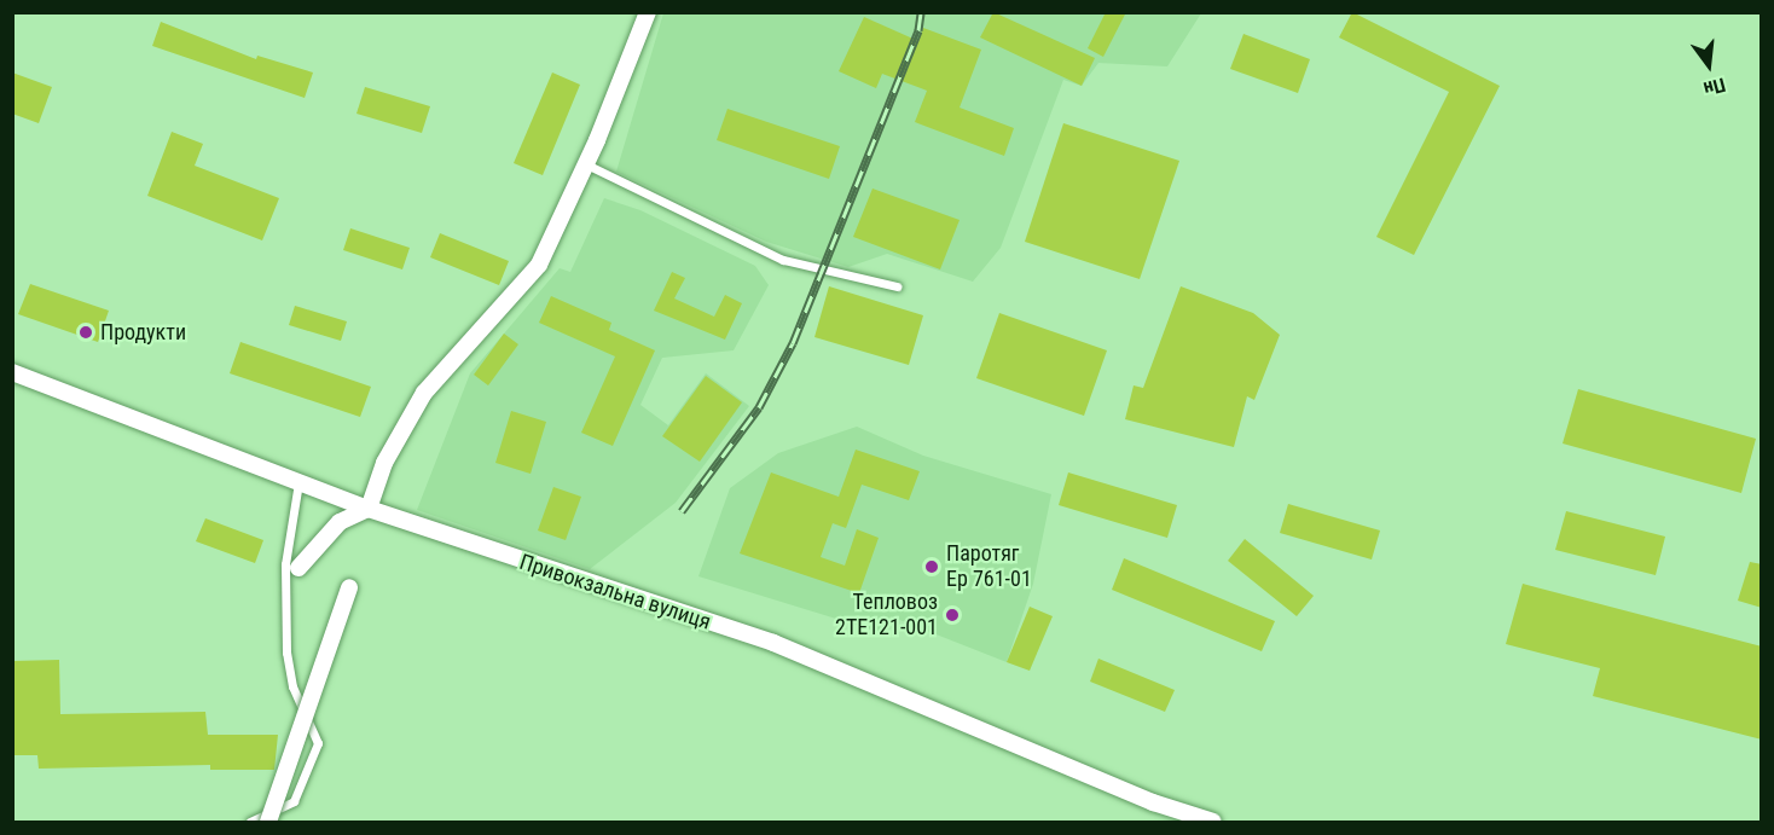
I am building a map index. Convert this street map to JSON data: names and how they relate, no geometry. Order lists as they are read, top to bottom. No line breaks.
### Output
{"streets":{"street":["Привокзальна вулиця"]},"places":["Продукти","Паротяг Ер 761-01","Тепловоз 2ТЕ121-001"],"north":"bottom"}
